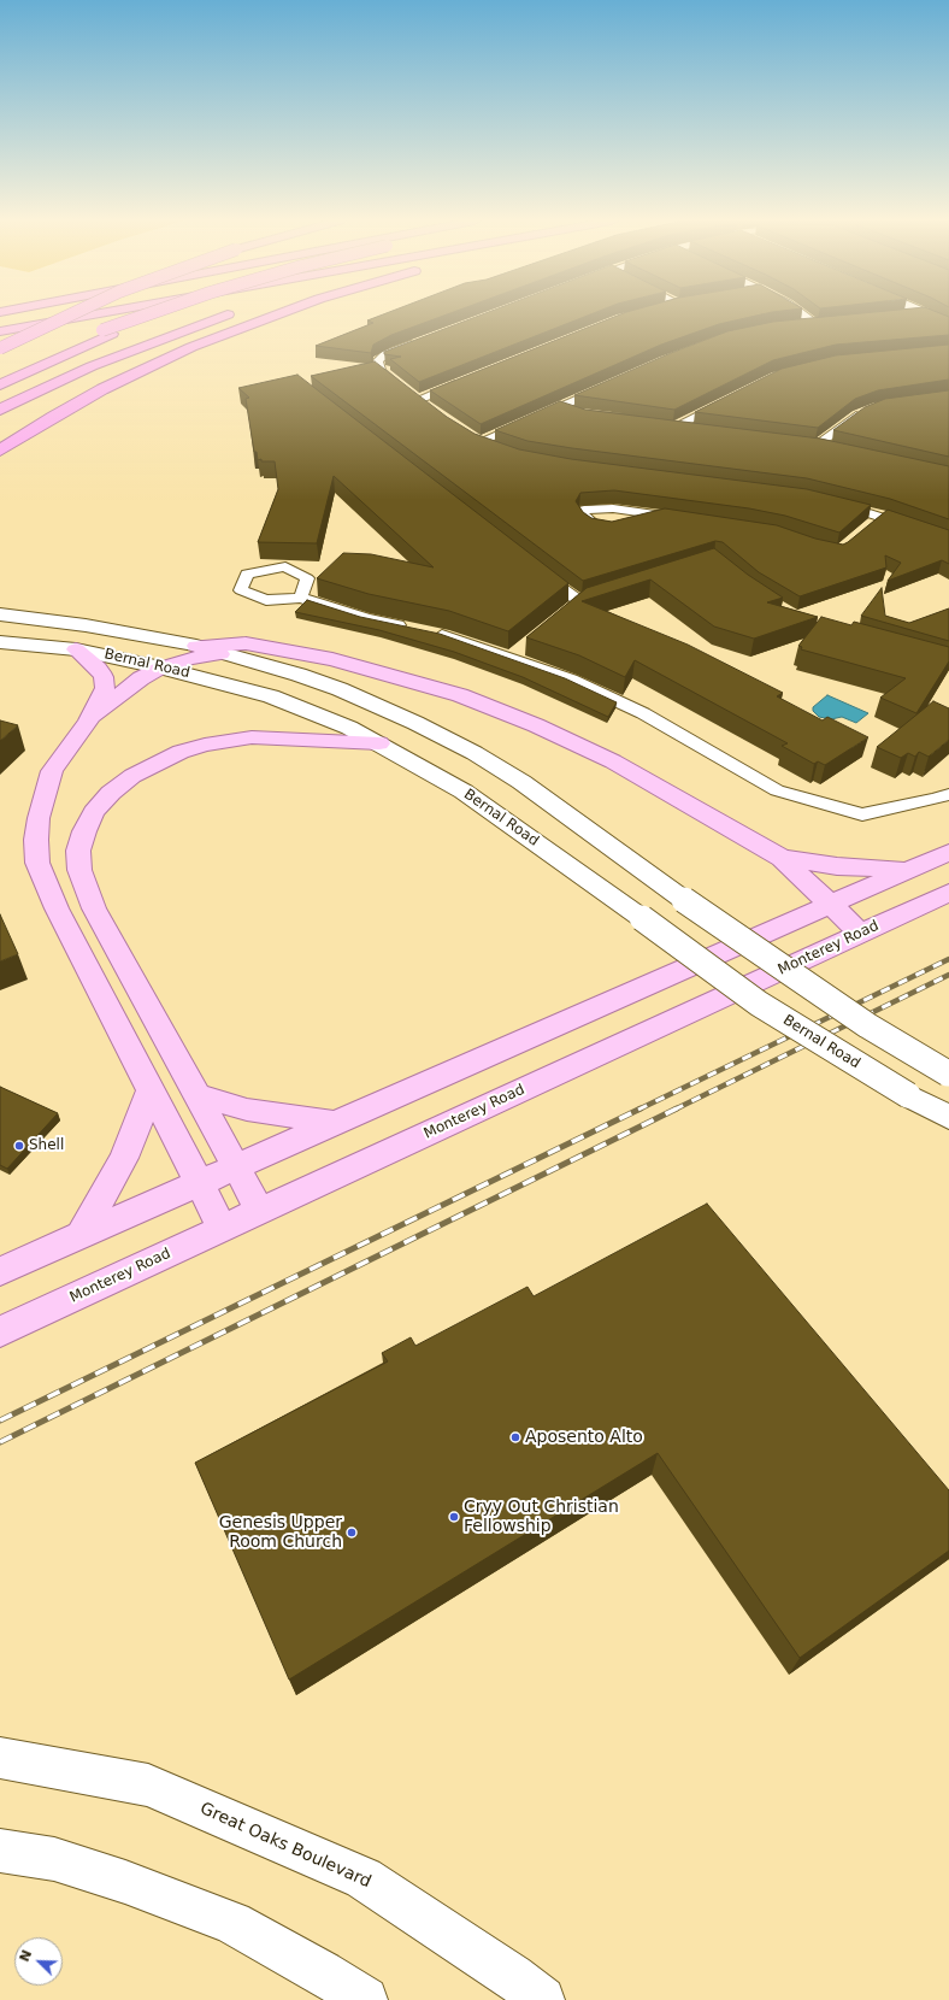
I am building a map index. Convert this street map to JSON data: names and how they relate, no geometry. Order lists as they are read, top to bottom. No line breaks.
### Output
{"streets":{"main road":["Bernal Road","Monterey Road","Great Oaks Boulevard"]},"places":["Shell","Aposento Alto","Cryy Out Christian Fellowship","Genesis Upper Room Church"],"north":"top left"}
